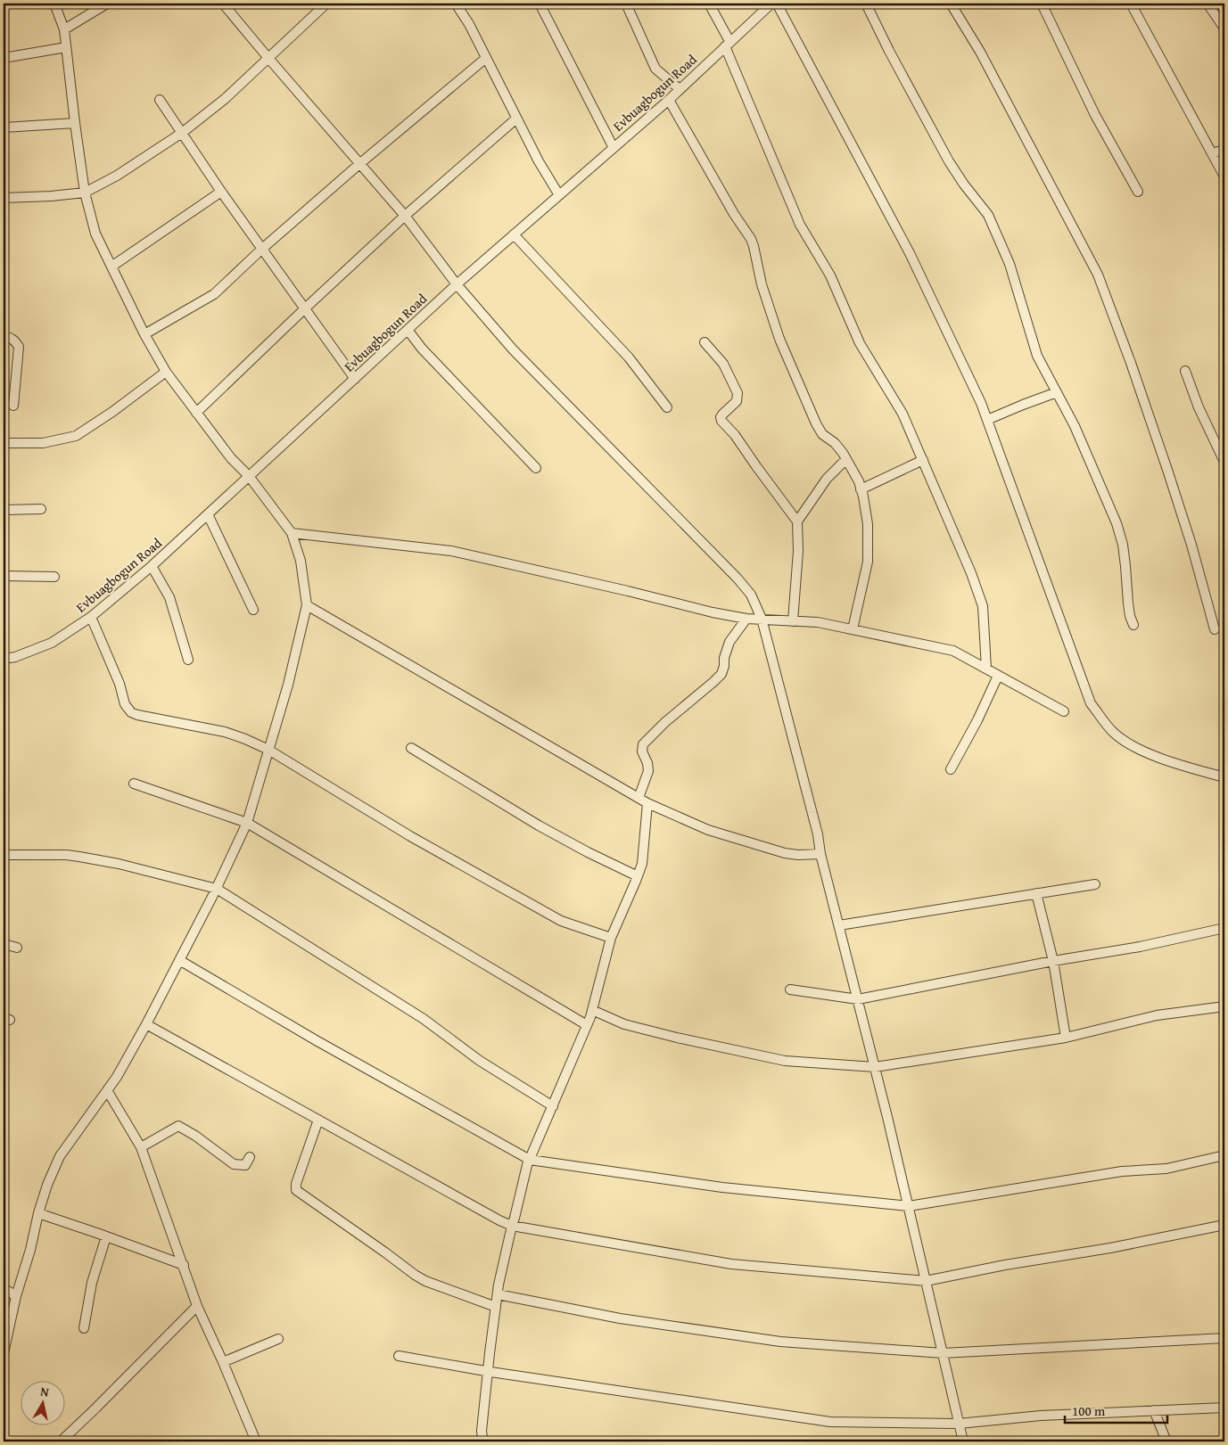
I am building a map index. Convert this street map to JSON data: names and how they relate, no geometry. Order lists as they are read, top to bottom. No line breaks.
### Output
{"streets":{"street":["Evbuagbogun Road"]},"scale_bar":"100 m","north":"top"}
